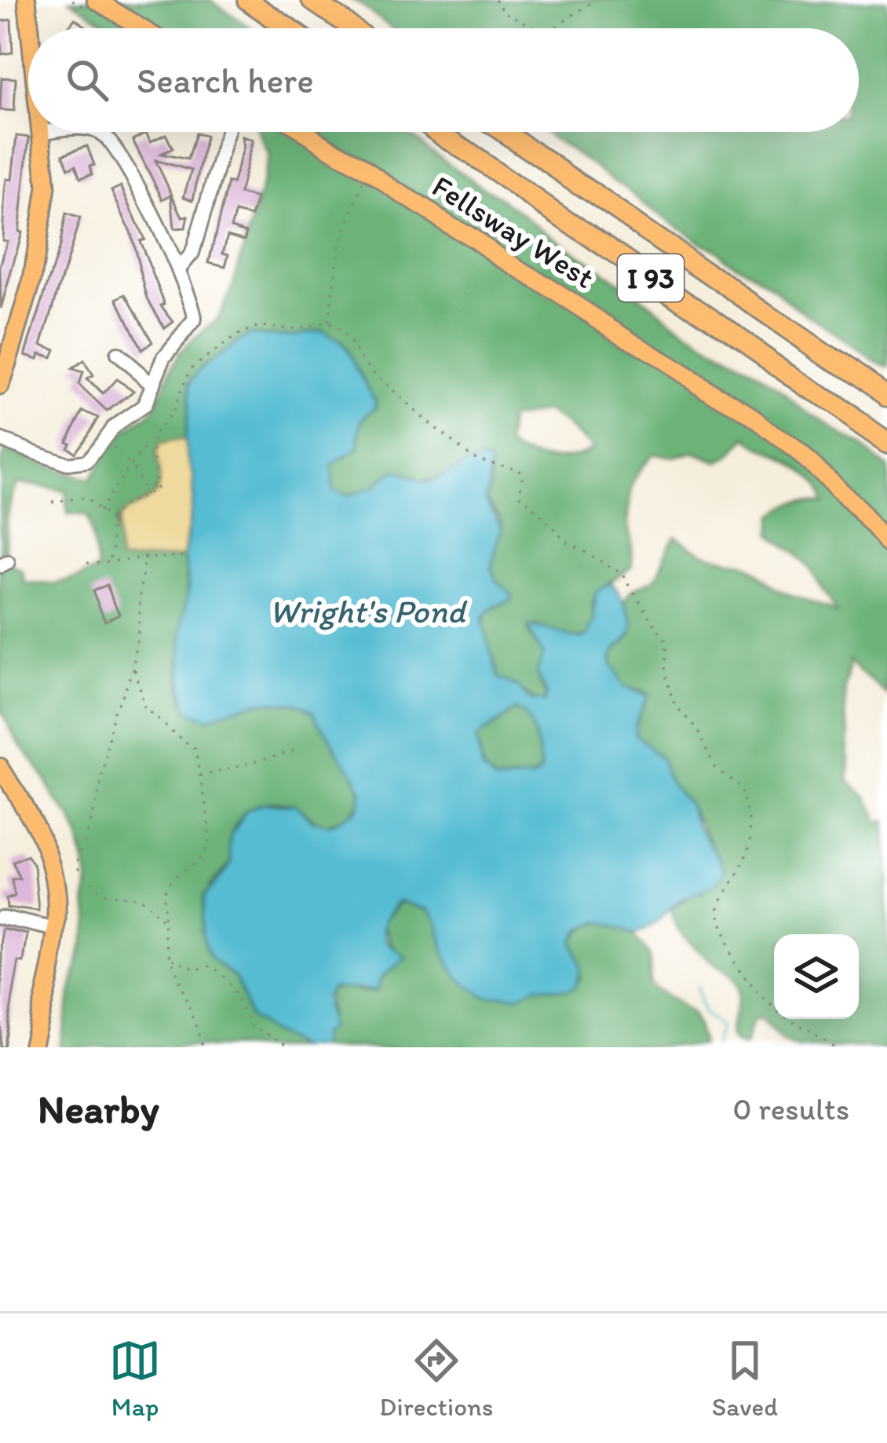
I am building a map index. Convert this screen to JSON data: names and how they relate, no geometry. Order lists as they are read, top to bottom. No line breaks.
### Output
{"streets":{"highway":["I 93"],"main road":["Fellsway West"]},"water":["Wright's Pond"],"page":{"search":"Search here","heading":["Nearby","0 results"],"nav":["Map","Directions","Saved"]}}
